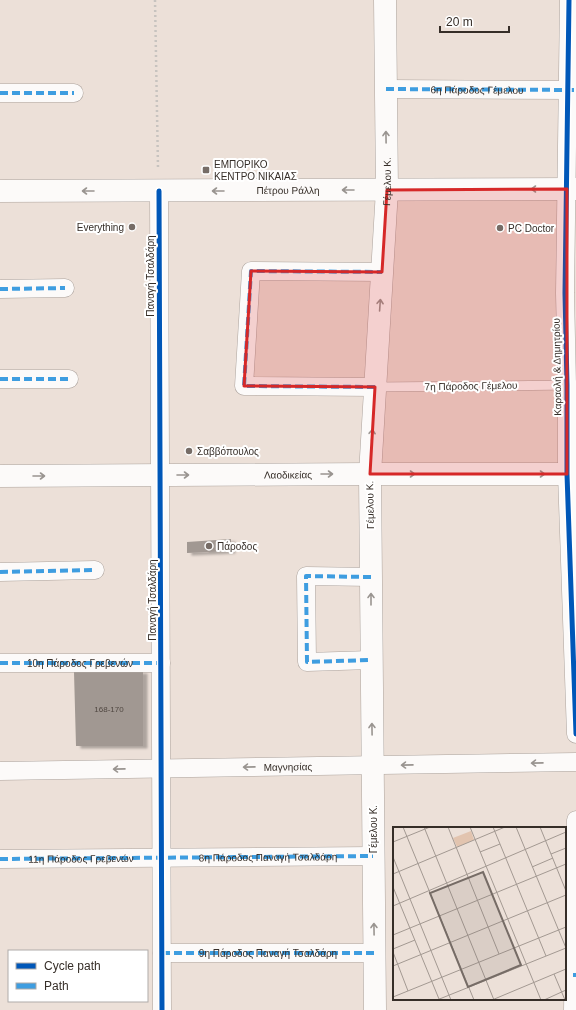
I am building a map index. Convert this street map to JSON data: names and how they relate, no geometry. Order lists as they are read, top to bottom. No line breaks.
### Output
{"streets":{"main road":["Γέμελου Κ.","Πέτρου Ράλλη","Λαοδικείας"],"street":["6η Πάροδος Γέμελου","Παναγή Τσαλδάρη","Καραολή & Δημητρίου","10η Πάροδος Γρεβενών","Μαγνησίας","8η Πάροδος Παναγή Τσαλδάρη","11η Πάροδος Γρεβενών","9η Πάροδος Παναγή Τσαλδάρη"],"lane":["7η Πάροδος Γέμελου"]},"crossings":[["6η Πάροδος Γέμελου","Γέμελου Κ."],["6η Πάροδος Γέμελου","Καραολή & Δημητρίου"],["Γέμελου Κ.","Πέτρου Ράλλη"],["Γέμελου Κ.","7η Πάροδος Γέμελου"],["Γέμελου Κ.","Λαοδικείας"],["Γέμελου Κ.","Μαγνησίας"],["Γέμελου Κ.","8η Πάροδος Παναγή Τσαλδάρη"],["Γέμελου Κ.","9η Πάροδος Παναγή Τσαλδάρη"],["Πέτρου Ράλλη","Παναγή Τσαλδάρη"],["Πέτρου Ράλλη","Καραολή & Δημητρίου"],["Παναγή Τσαλδάρη","Λαοδικείας"],["Παναγή Τσαλδάρη","10η Πάροδος Γρεβενών"],["Παναγή Τσαλδάρη","Μαγνησίας"],["Παναγή Τσαλδάρη","8η Πάροδος Παναγή Τσαλδάρη"],["Παναγή Τσαλδάρη","11η Πάροδος Γρεβενών"],["Παναγή Τσαλδάρη","9η Πάροδος Παναγή Τσαλδάρη"],["Καραολή & Δημητρίου","7η Πάροδος Γέμελου"],["Καραολή & Δημητρίου","Λαοδικείας"],["8η Πάροδος Παναγή Τσαλδάρη","11η Πάροδος Γρεβενών"]],"one_way":["Γέμελου Κ.","Πέτρου Ράλλη","Λαοδικείας","Μαγνησίας"],"places":{"transit":["ΕΜΠΟΡΙΚΟ ΚΕΝΤΡΟ ΝΙΚΑΙΑΣ"],"other":["Everything","PC Doctor","Σαββόπουλος","Πάροδος"]},"house_numbers":["168-170"],"legend":["Cycle path","Path"],"scale_bar":"20 m"}
